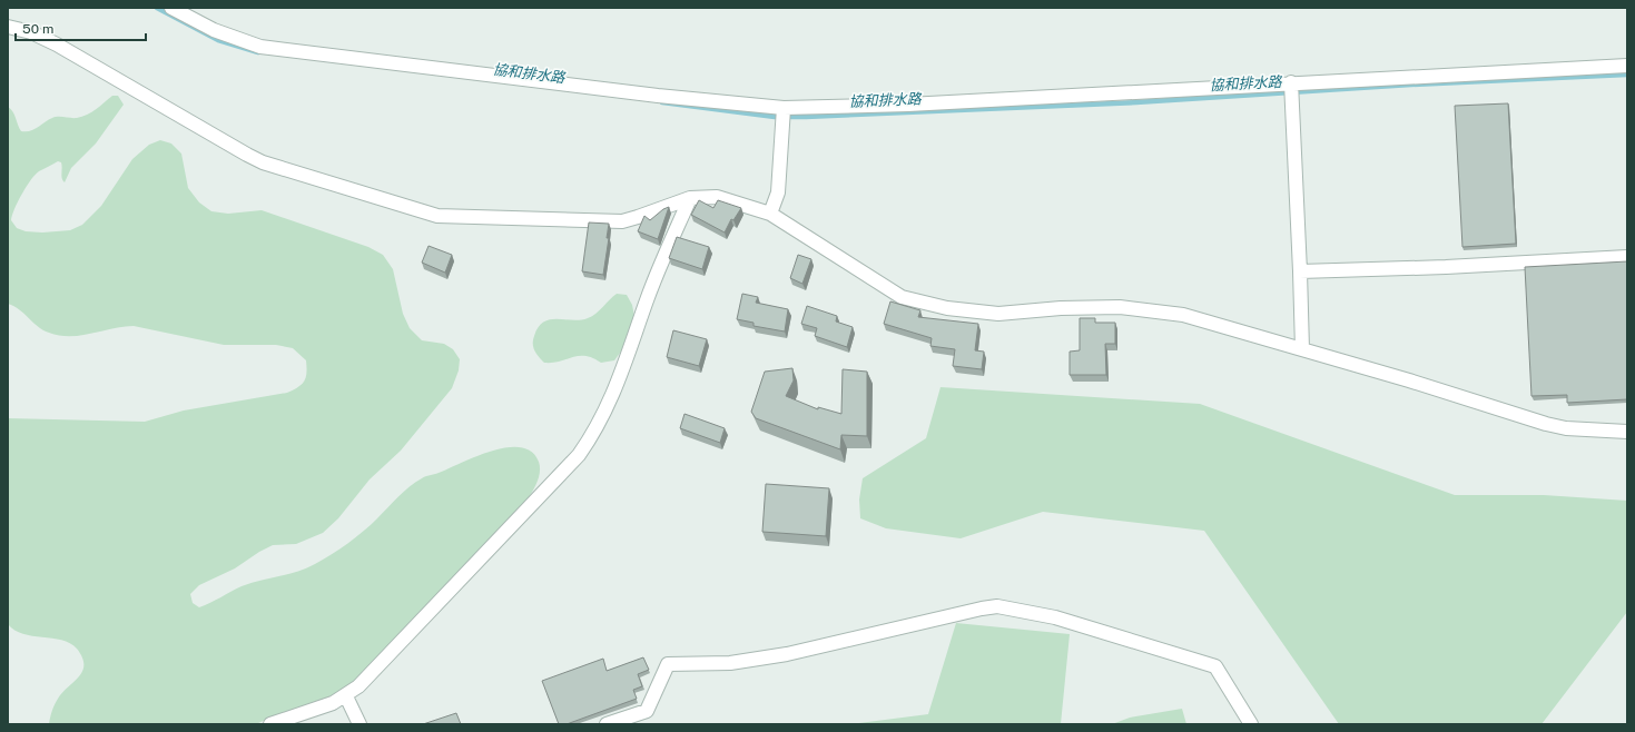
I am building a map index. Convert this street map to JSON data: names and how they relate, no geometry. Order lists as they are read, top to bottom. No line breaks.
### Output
{"water":["協和排水路"],"scale_bar":"50 m"}
